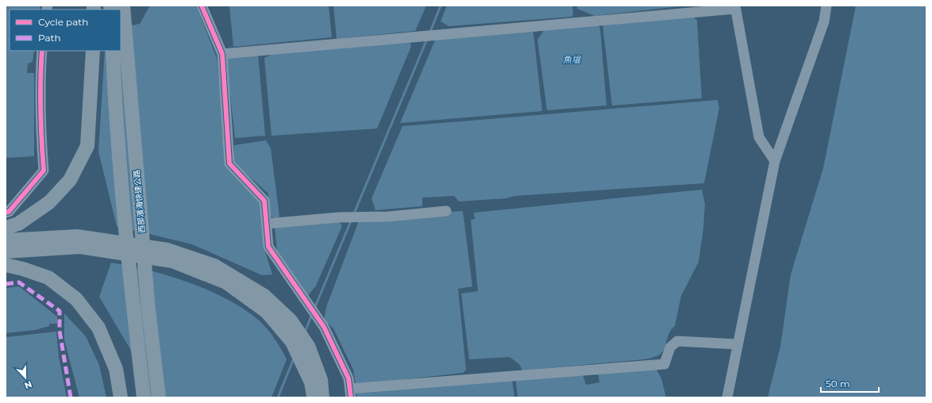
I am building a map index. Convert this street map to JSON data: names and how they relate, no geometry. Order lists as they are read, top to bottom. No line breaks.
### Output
{"streets":{"highway":["西部濱海快速公路"]},"water":["魚塭"],"legend":["Cycle path","Path"],"scale_bar":"50 m","north":"bottom"}
